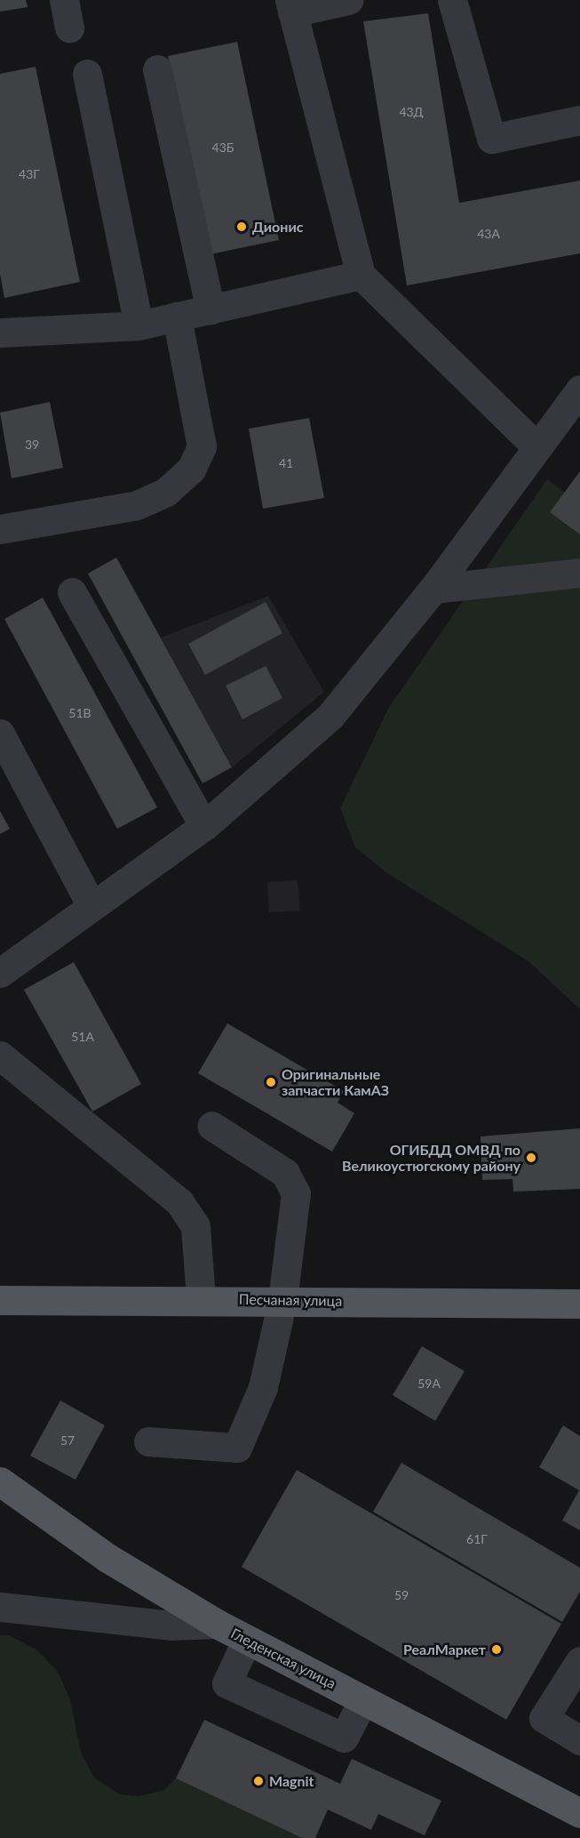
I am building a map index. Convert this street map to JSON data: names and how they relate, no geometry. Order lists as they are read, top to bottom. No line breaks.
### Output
{"streets":{"main road":["Песчаная улица","Гледенская улица"]},"places":["Дионис","Оригинальные запчасти КамАЗ","ОГИБДД ОМВД по Великоустюгскому району","РеалМаркет","Magnit"],"house_numbers":["43Д","43Б","43Г","43А","39","41","51В","51А","59А","57","61Г","59"]}
